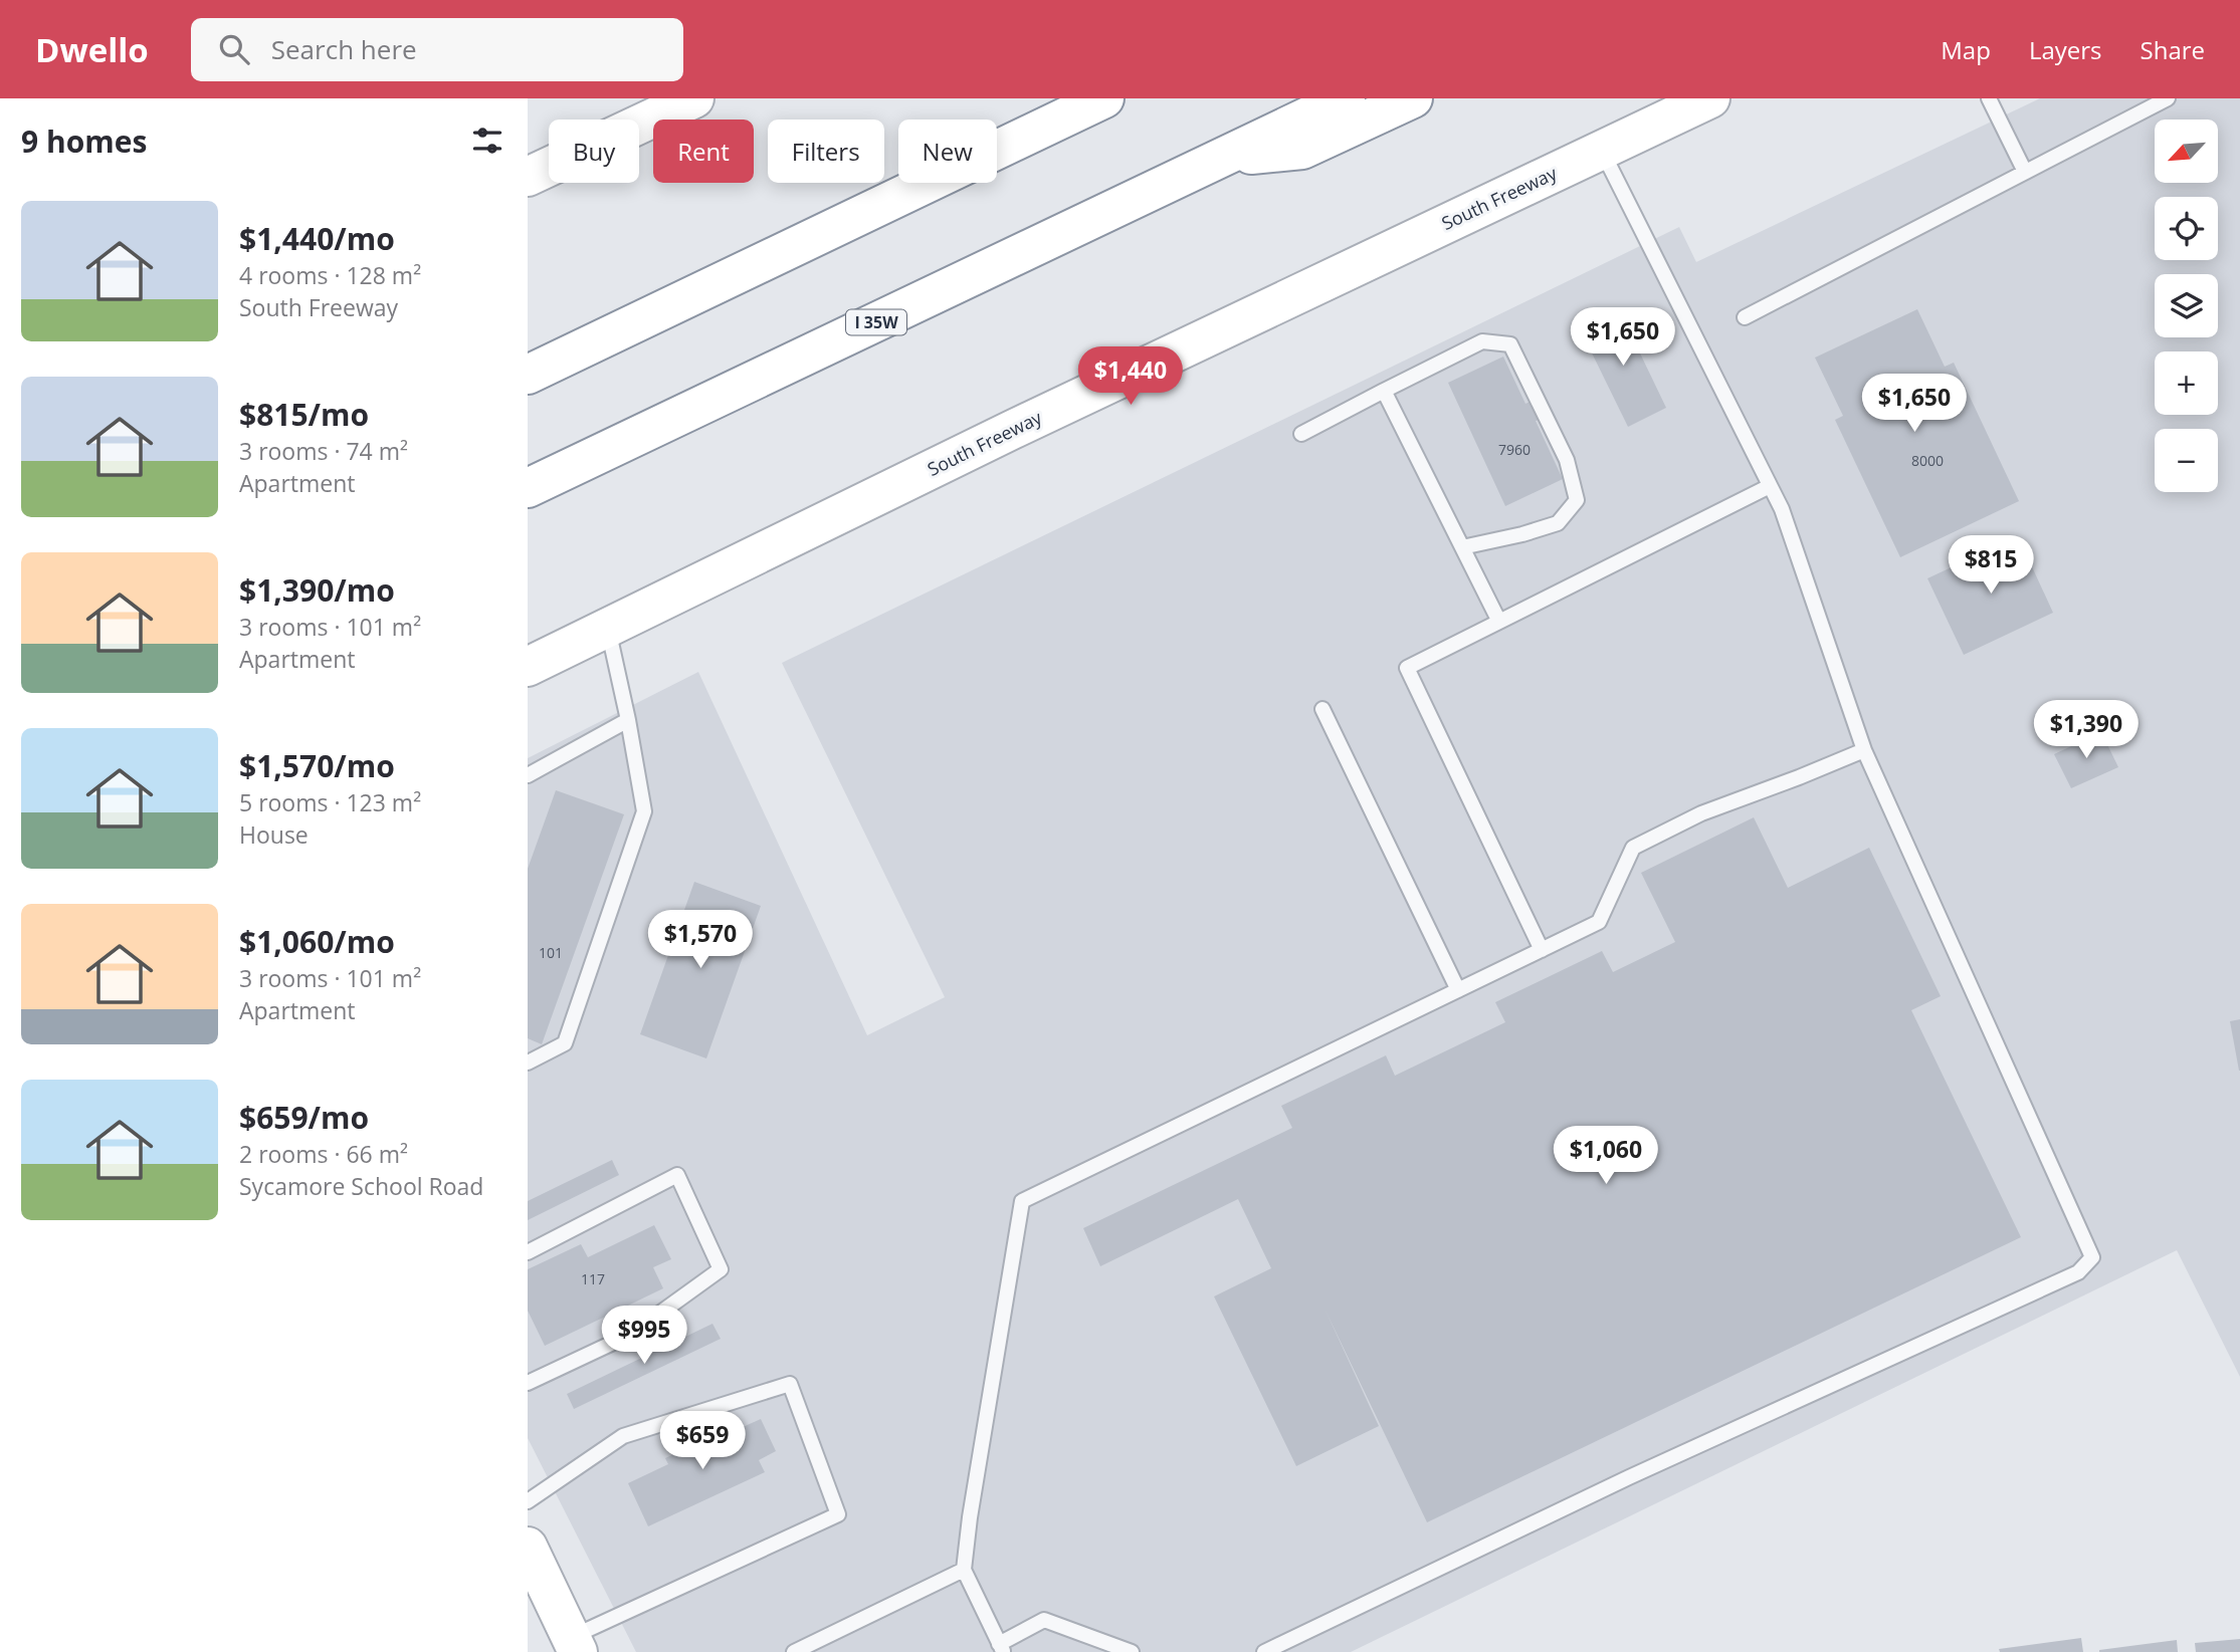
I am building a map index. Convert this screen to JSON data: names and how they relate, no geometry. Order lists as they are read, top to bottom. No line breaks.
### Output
{"streets":{"main road":["South Freeway","I 35W"]},"house_numbers":["7960","8000","101","117"],"north":"bottom left","page":{"header":"Dwello","search":"Search here","nav":["Map","Layers","Share"],"heading":"9 homes","map_buttons":["+","−"],"chip":["Buy","Rent","Filters","New"],"list":[{"name":"$1,440/mo","note":"4 rooms · 128 m² · South Freeway"},{"name":"$815/mo","note":"3 rooms · 74 m² · Apartment"},{"name":"$1,390/mo","note":"3 rooms · 101 m² · Apartment"},{"name":"$1,570/mo","note":"5 rooms · 123 m² · House"},{"name":"$1,060/mo","note":"3 rooms · 101 m² · Apartment"},{"name":"$659/mo","note":"2 rooms · 66 m² · Sycamore School Road"}],"price":["$1,650","$1,440","$1,650","$815","$1,390","$1,570","$1,060","$995","$659"]}}
